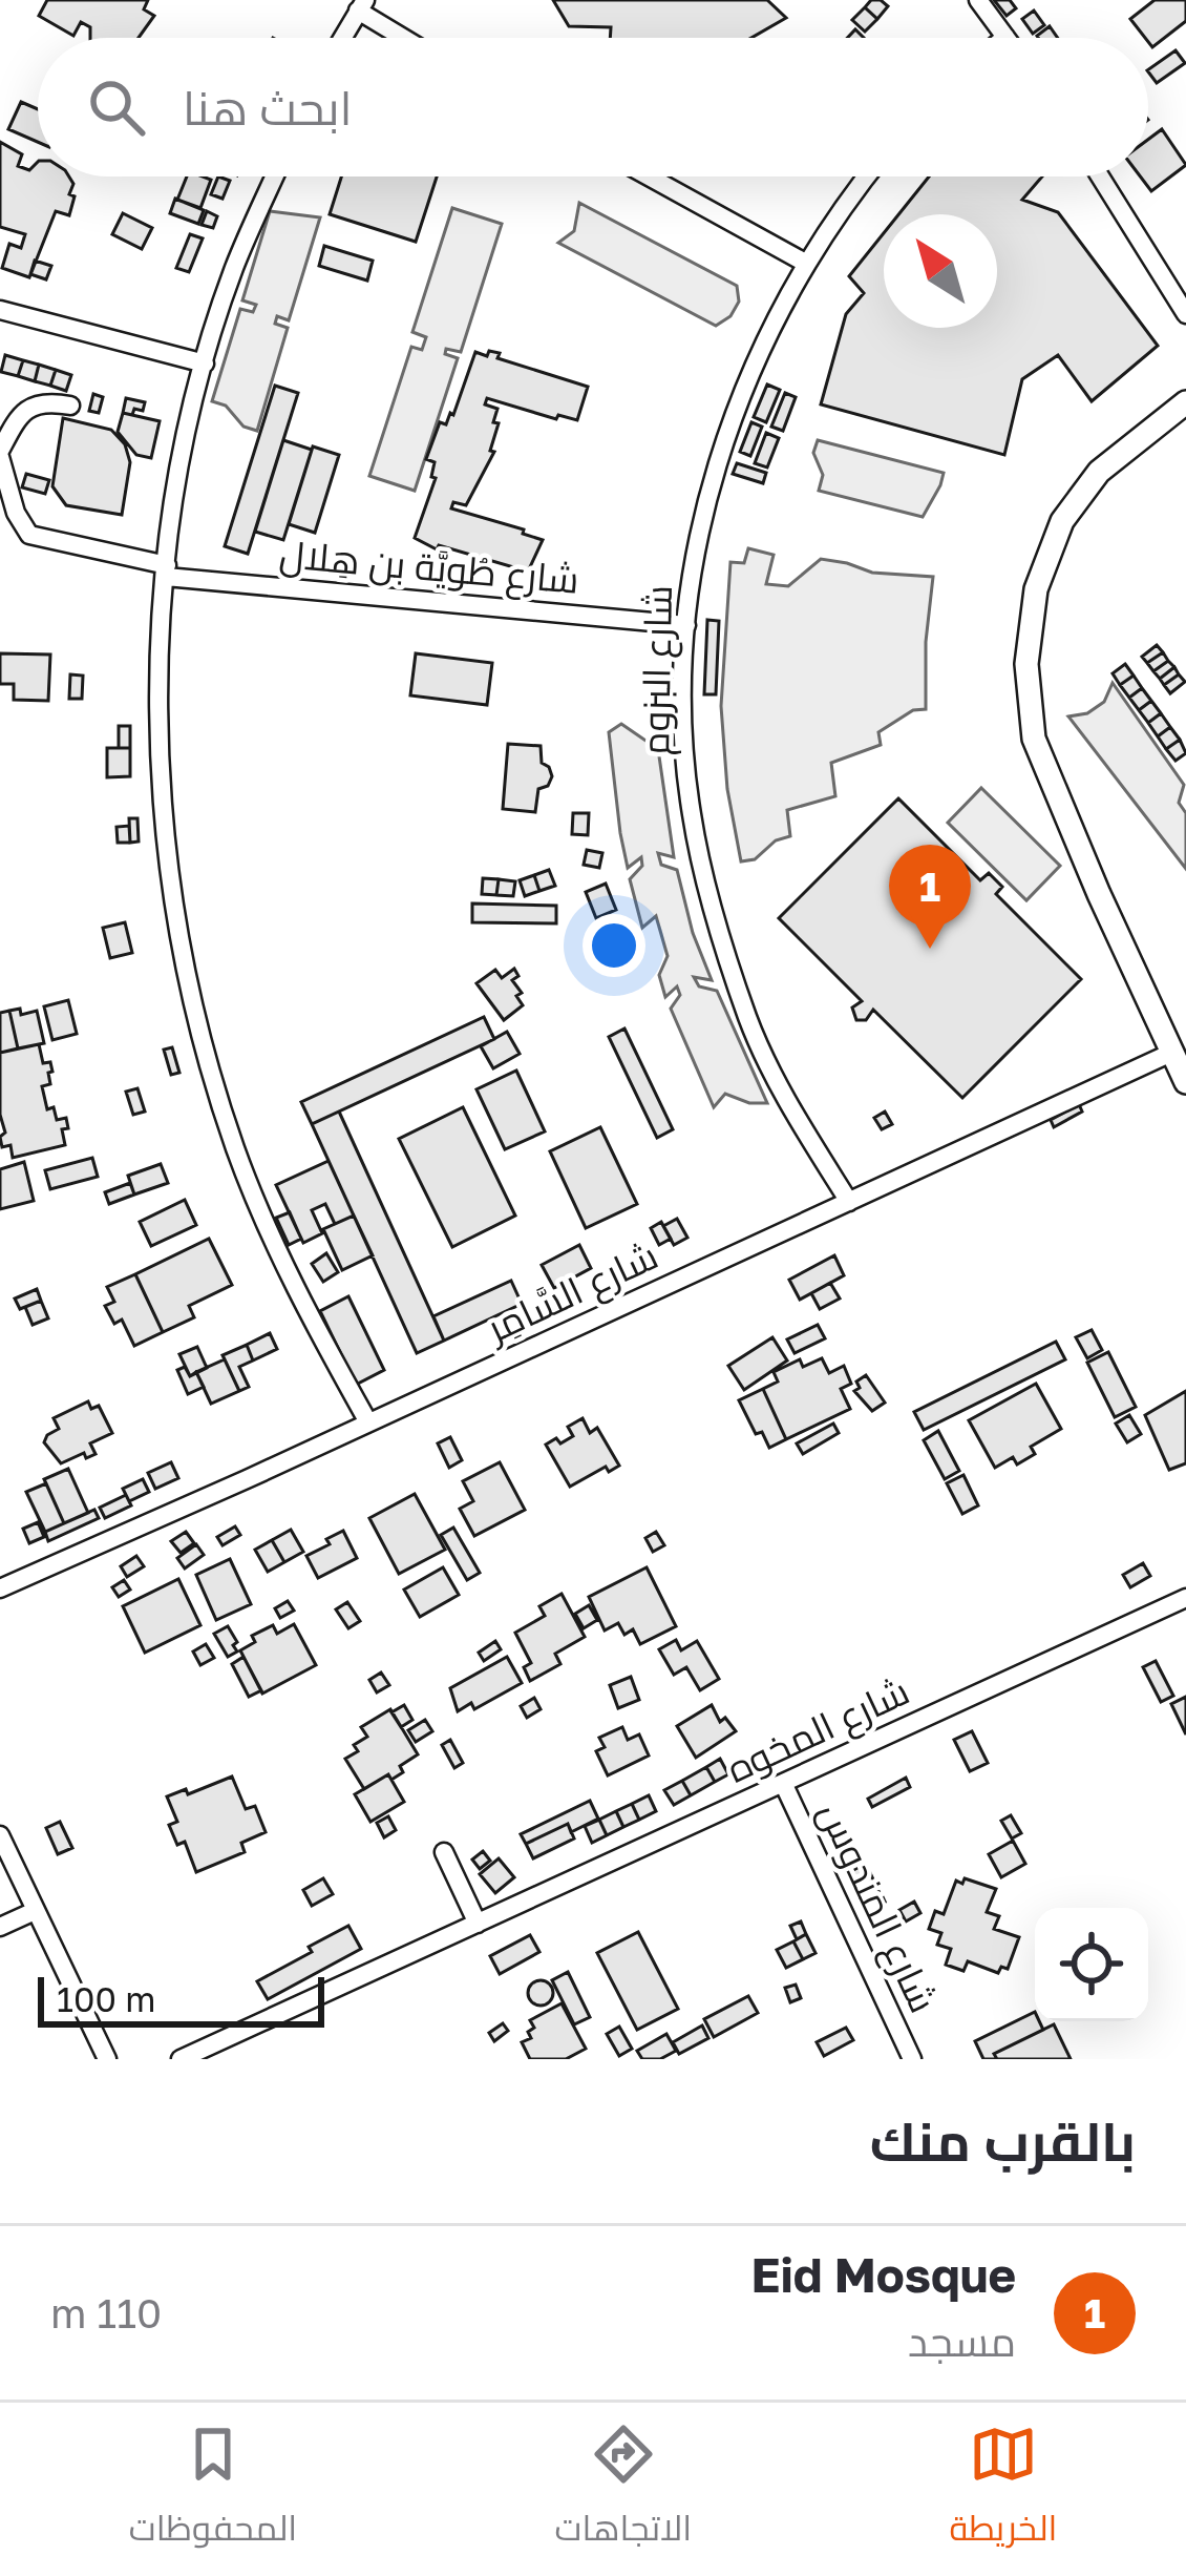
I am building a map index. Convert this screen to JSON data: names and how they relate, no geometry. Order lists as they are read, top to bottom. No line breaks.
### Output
{"streets":{"street":["شارع طُويَّة بن هِلال","شارع البزوم","شارع السَّامِر","شارع المخوه","شارع المَندوس"]},"crossings":[["شارع طُويَّة بن هِلال","شارع البزوم"],["شارع البزوم","شارع السَّامِر"],["شارع المخوه","شارع المَندوس"]],"scale_bar":"100 m","north":"top left","page":{"search":"ابحث هنا","pins":"1","scale":"100 m","heading":"بالقرب منك","list":[{"mark":"1","name":"Eid Mosque","note":"مسجد","value":"110 m"}],"nav":["الخريطة","الاتجاهات","المحفوظات"]}}
